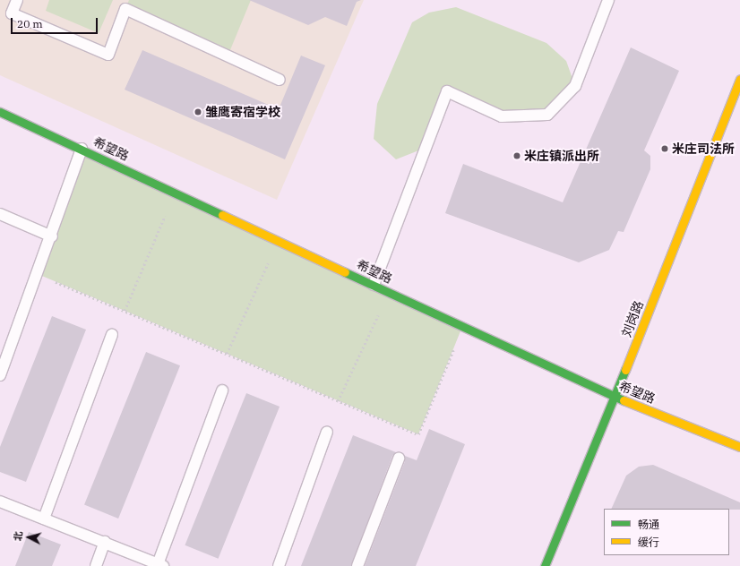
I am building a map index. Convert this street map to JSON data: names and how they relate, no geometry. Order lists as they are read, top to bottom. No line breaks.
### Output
{"streets":{"street":["希望路","刘岗路"]},"crossings":[["希望路","刘岗路"]],"places":["雏鹰寄宿学校","米庄司法所","米庄镇派出所"],"legend":["畅通","缓行"],"scale_bar":"20 m","north":"left"}
